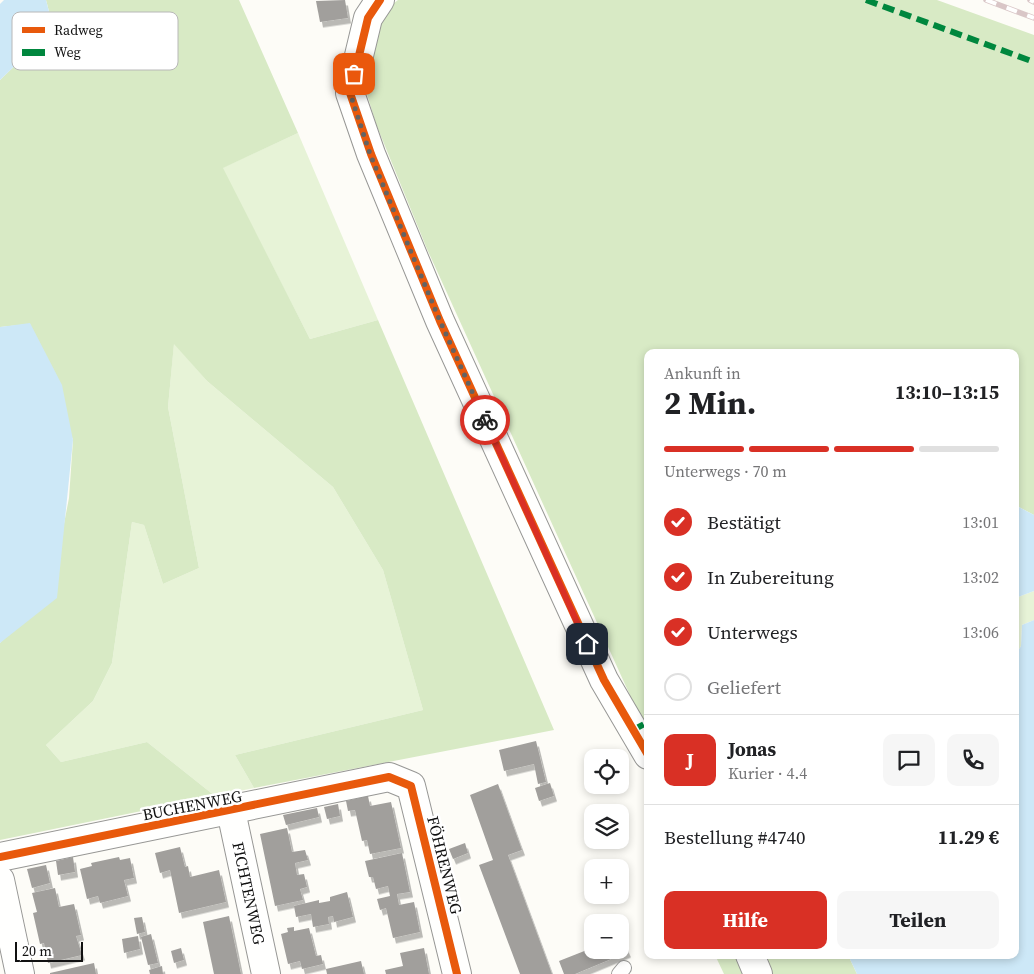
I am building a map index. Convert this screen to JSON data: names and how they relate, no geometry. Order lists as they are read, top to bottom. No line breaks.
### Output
{"streets":{"street":["BUCHENWEG","FÖHRENWEG","FICHTENWEG"]},"crossings":[["BUCHENWEG","FÖHRENWEG"],["BUCHENWEG","FICHTENWEG"]],"legend":["Radweg","Weg"],"scale_bar":"20 m","page":{"heading":["2 Min.","Ankunft in","13:10–13:15"],"panel":["Jonas","Kurier · 4.4","Bestellung #4740","11.29 €"],"bar":"Unterwegs · 70 m","list":[["Bestätigt","13:01"],["In Zubereitung","13:02"],["Unterwegs","13:06"],"Geliefert"],"round":"J","map_buttons":["+","−"],"buttons":["Hilfe","Teilen"],"scale":"20 m"}}
